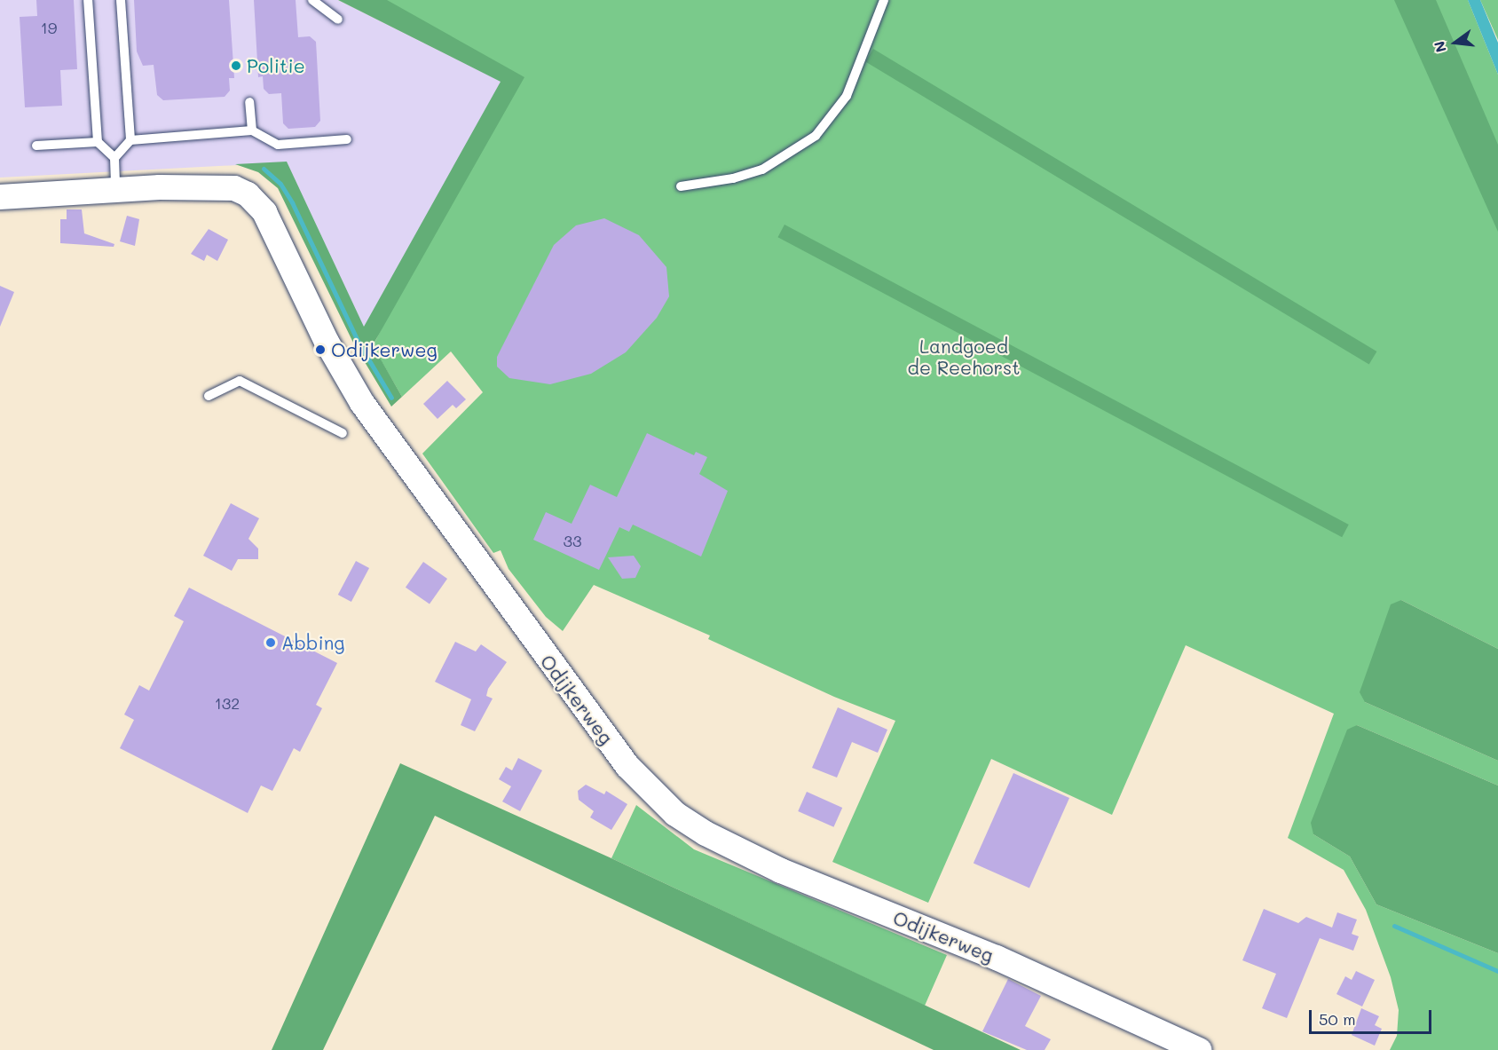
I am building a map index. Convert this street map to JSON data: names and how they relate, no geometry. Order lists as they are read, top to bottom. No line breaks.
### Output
{"streets":{"street":["Odijkerweg"]},"parks":["Landgoed de Reehorst"],"places":["Politie","Odijkerweg","Abbing"],"house_numbers":["19","33","132"],"scale_bar":"50 m","north":"left"}
